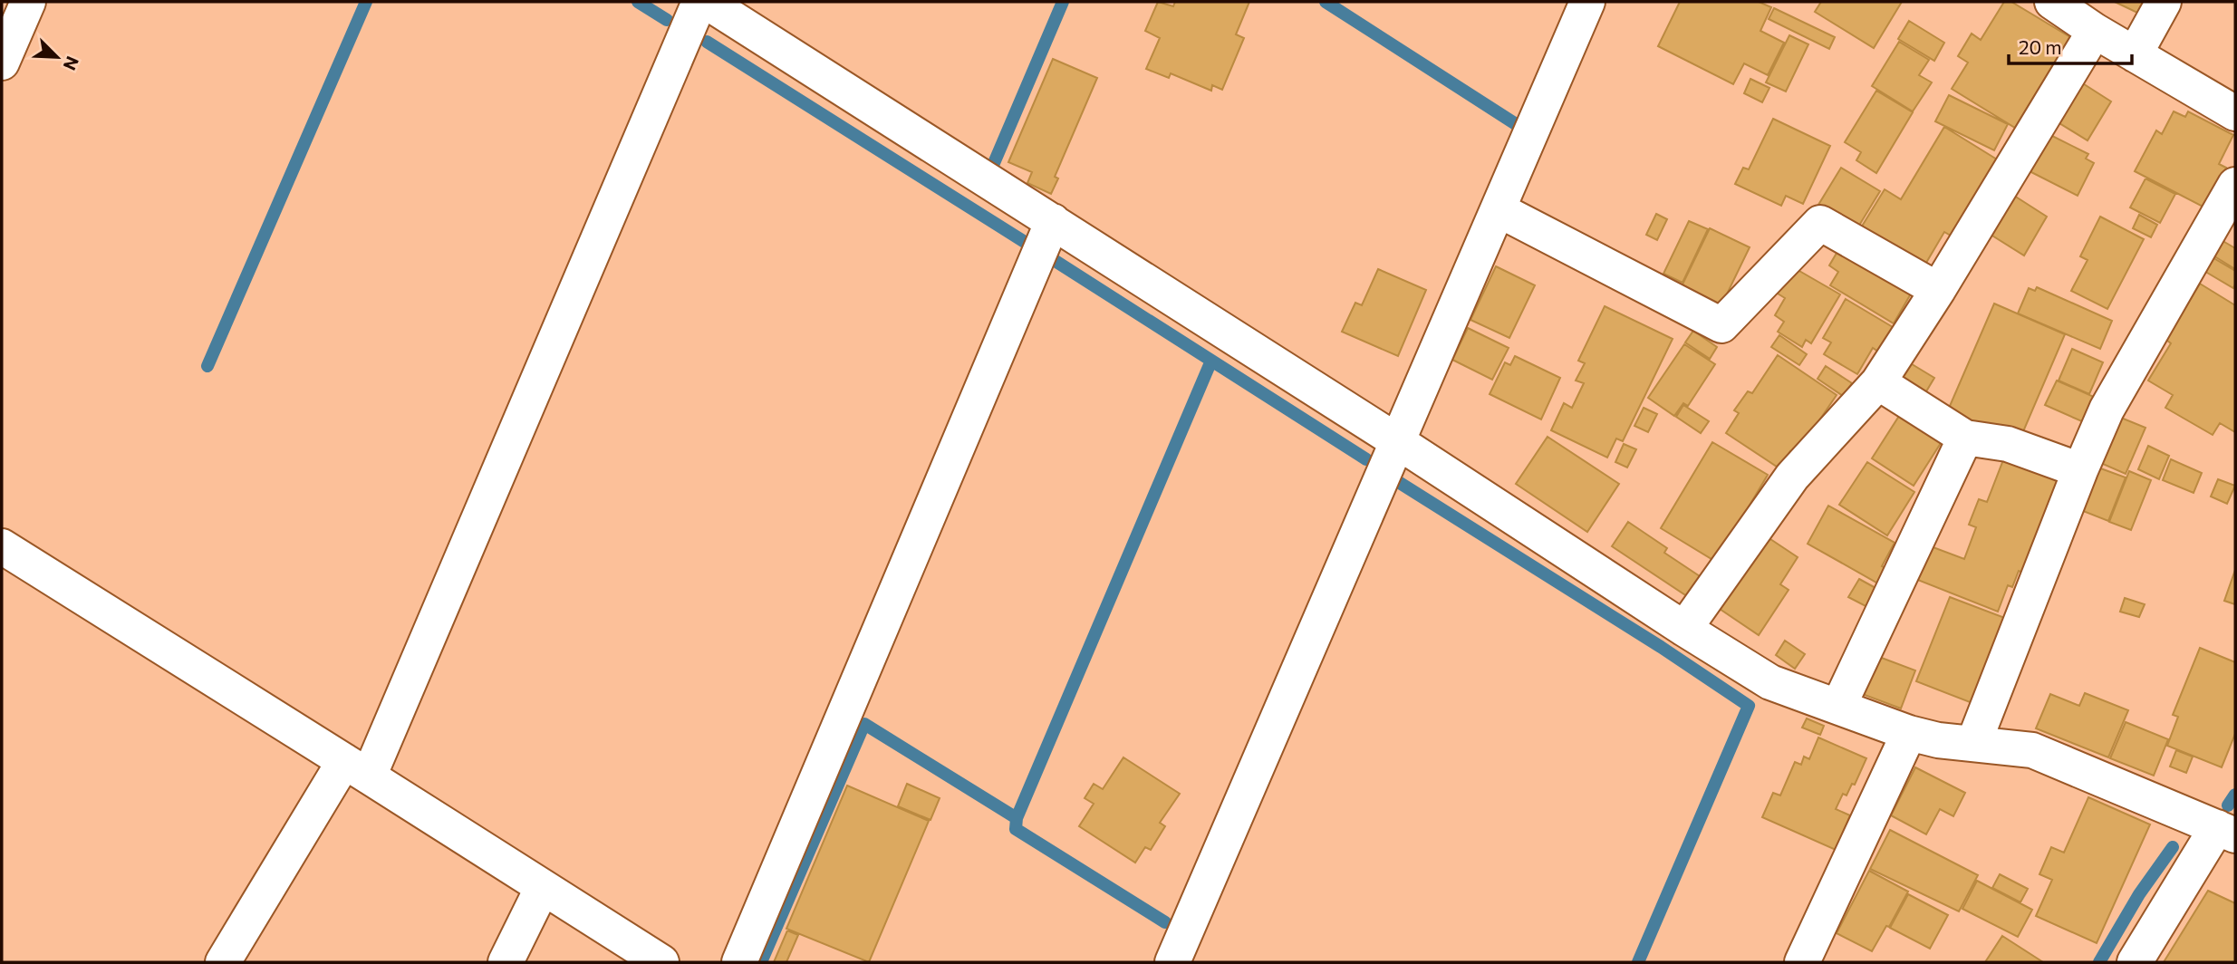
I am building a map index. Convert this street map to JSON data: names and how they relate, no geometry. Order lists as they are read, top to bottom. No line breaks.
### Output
{"scale_bar":"20 m","north":"bottom right"}
